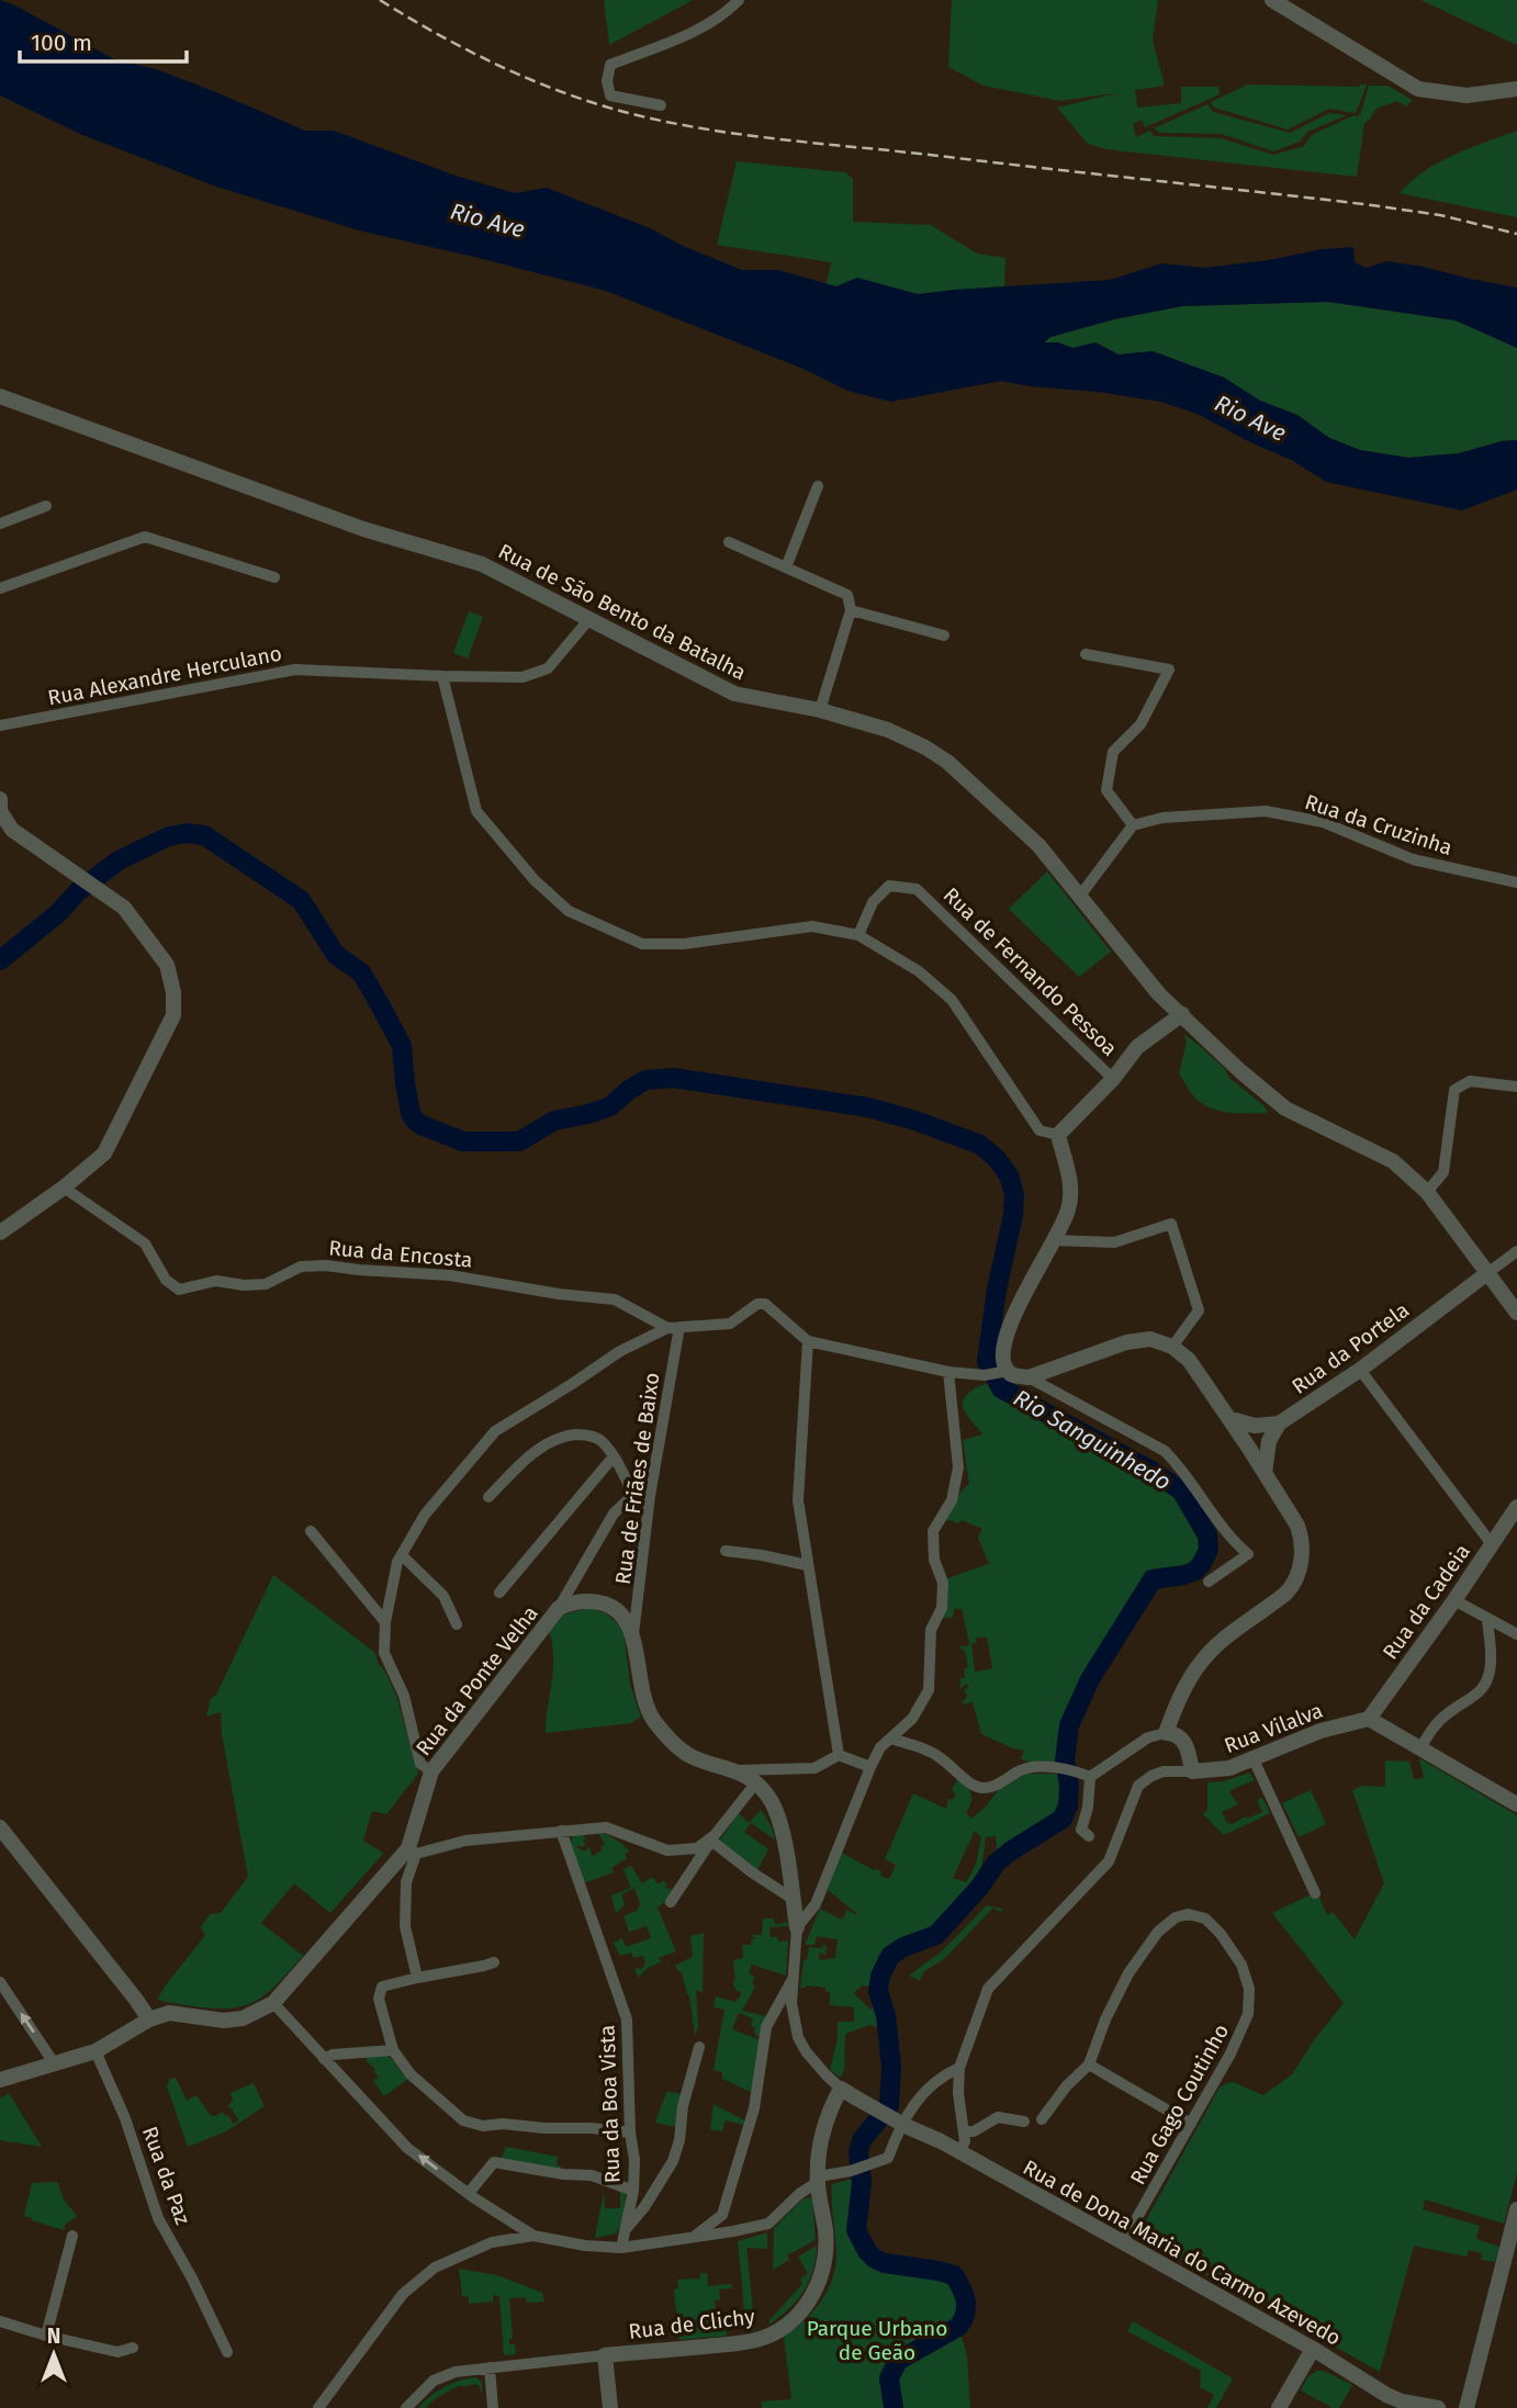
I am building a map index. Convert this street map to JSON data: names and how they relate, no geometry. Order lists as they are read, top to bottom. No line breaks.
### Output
{"streets":{"street":["Rua de São Bento da Batalha","Rua Alexandre Herculano","Rua da Cruzinha","Rua de Fernando Pessoa","Rua da Encosta","Rua da Portela","Rua de Friães de Baixo","Rua da Cadeia","Rua da Ponte Velha","Rua Vilalva","Rua da Boa Vista","Rua Gago Coutinho","Rua da Paz","Rua de Dona Maria do Carmo Azevedo","Rua de Clichy"]},"crossings":[["Rua de São Bento da Batalha","Rua Alexandre Herculano"],["Rua de São Bento da Batalha","Rua da Portela"],["Rua da Encosta","Rua de Friães de Baixo"],["Rua de Friães de Baixo","Rua da Ponte Velha"],["Rua da Cadeia","Rua Vilalva"],["Rua Gago Coutinho","Rua de Dona Maria do Carmo Azevedo"],["Rua de Dona Maria do Carmo Azevedo","Rua de Clichy"]],"water":["Rio Ave","Rio Sanguinhedo"],"parks":["Parque Urbano de Geão"],"scale_bar":"100 m","north":"top"}
